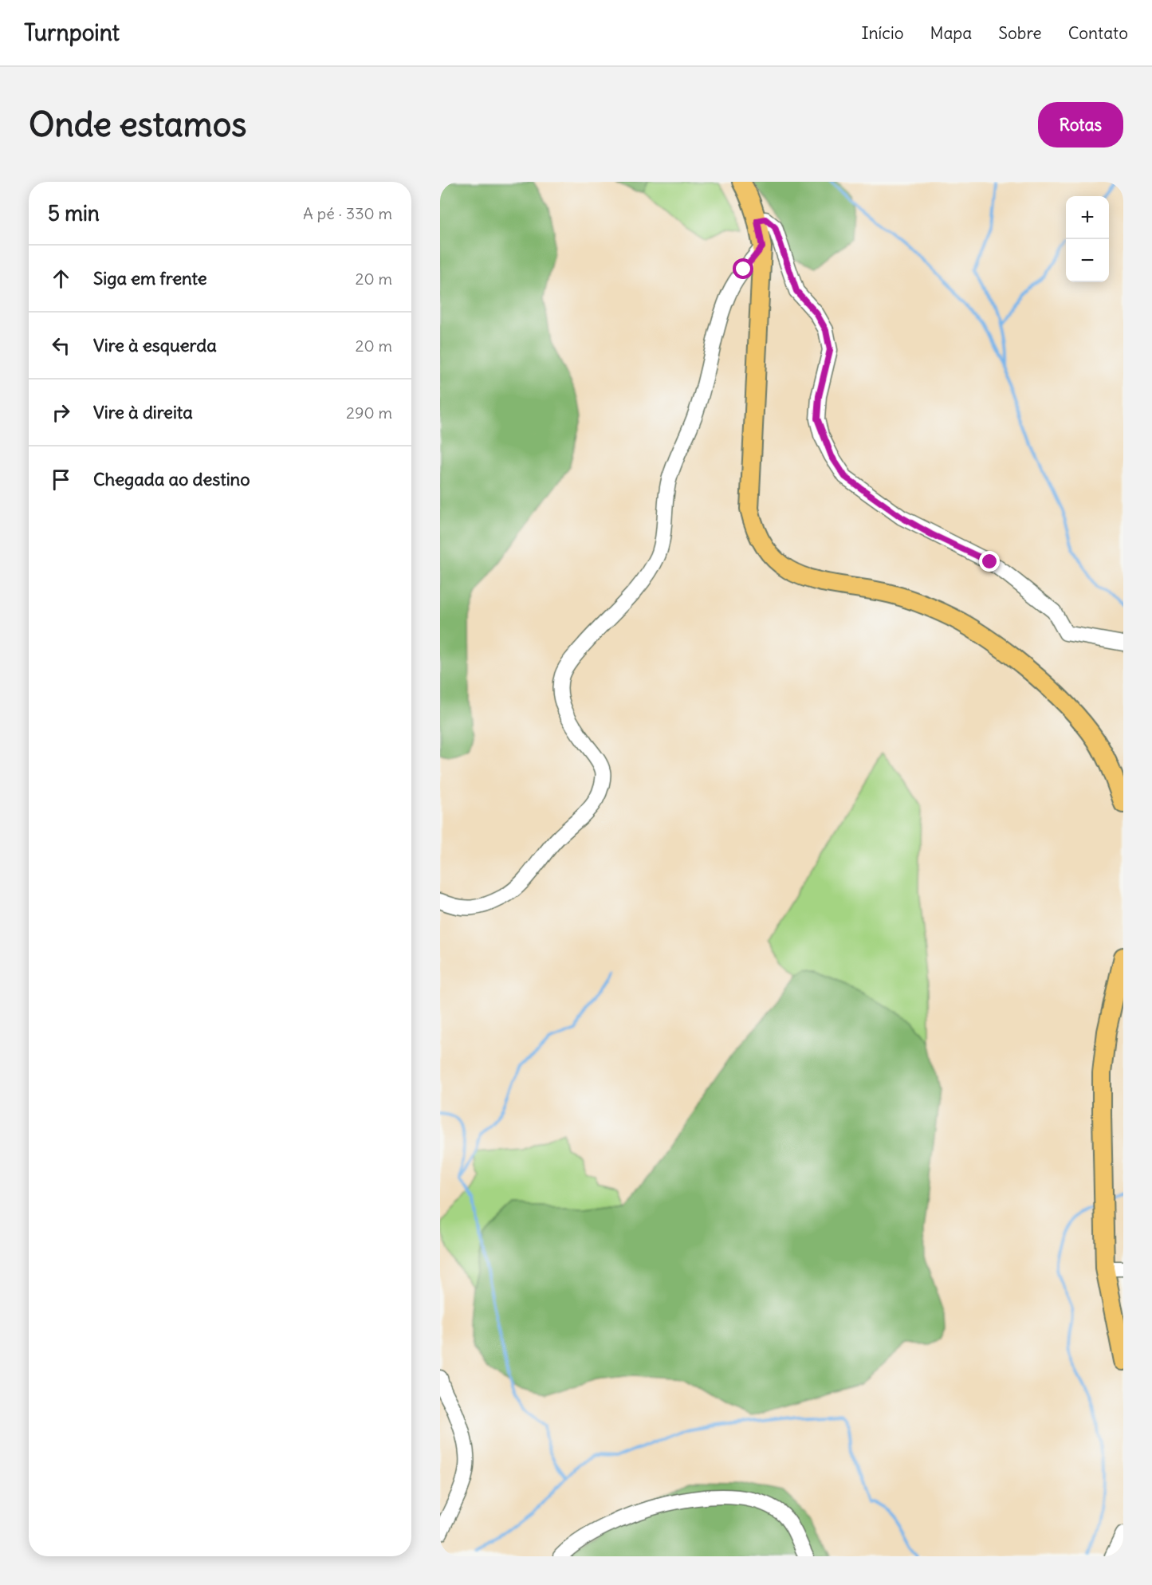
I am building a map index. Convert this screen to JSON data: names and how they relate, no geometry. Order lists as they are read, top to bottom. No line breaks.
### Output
{"page":{"header":"Turnpoint","nav":["Início","Mapa","Sobre","Contato"],"buttons":"Rotas","title":"Onde estamos","heading":["5 min","A pé · 330 m"],"map_buttons":["+","−"],"list":[["Siga em frente","20 m"],["Vire à esquerda","20 m"],["Vire à direita","290 m"],"Chegada ao destino"]}}
